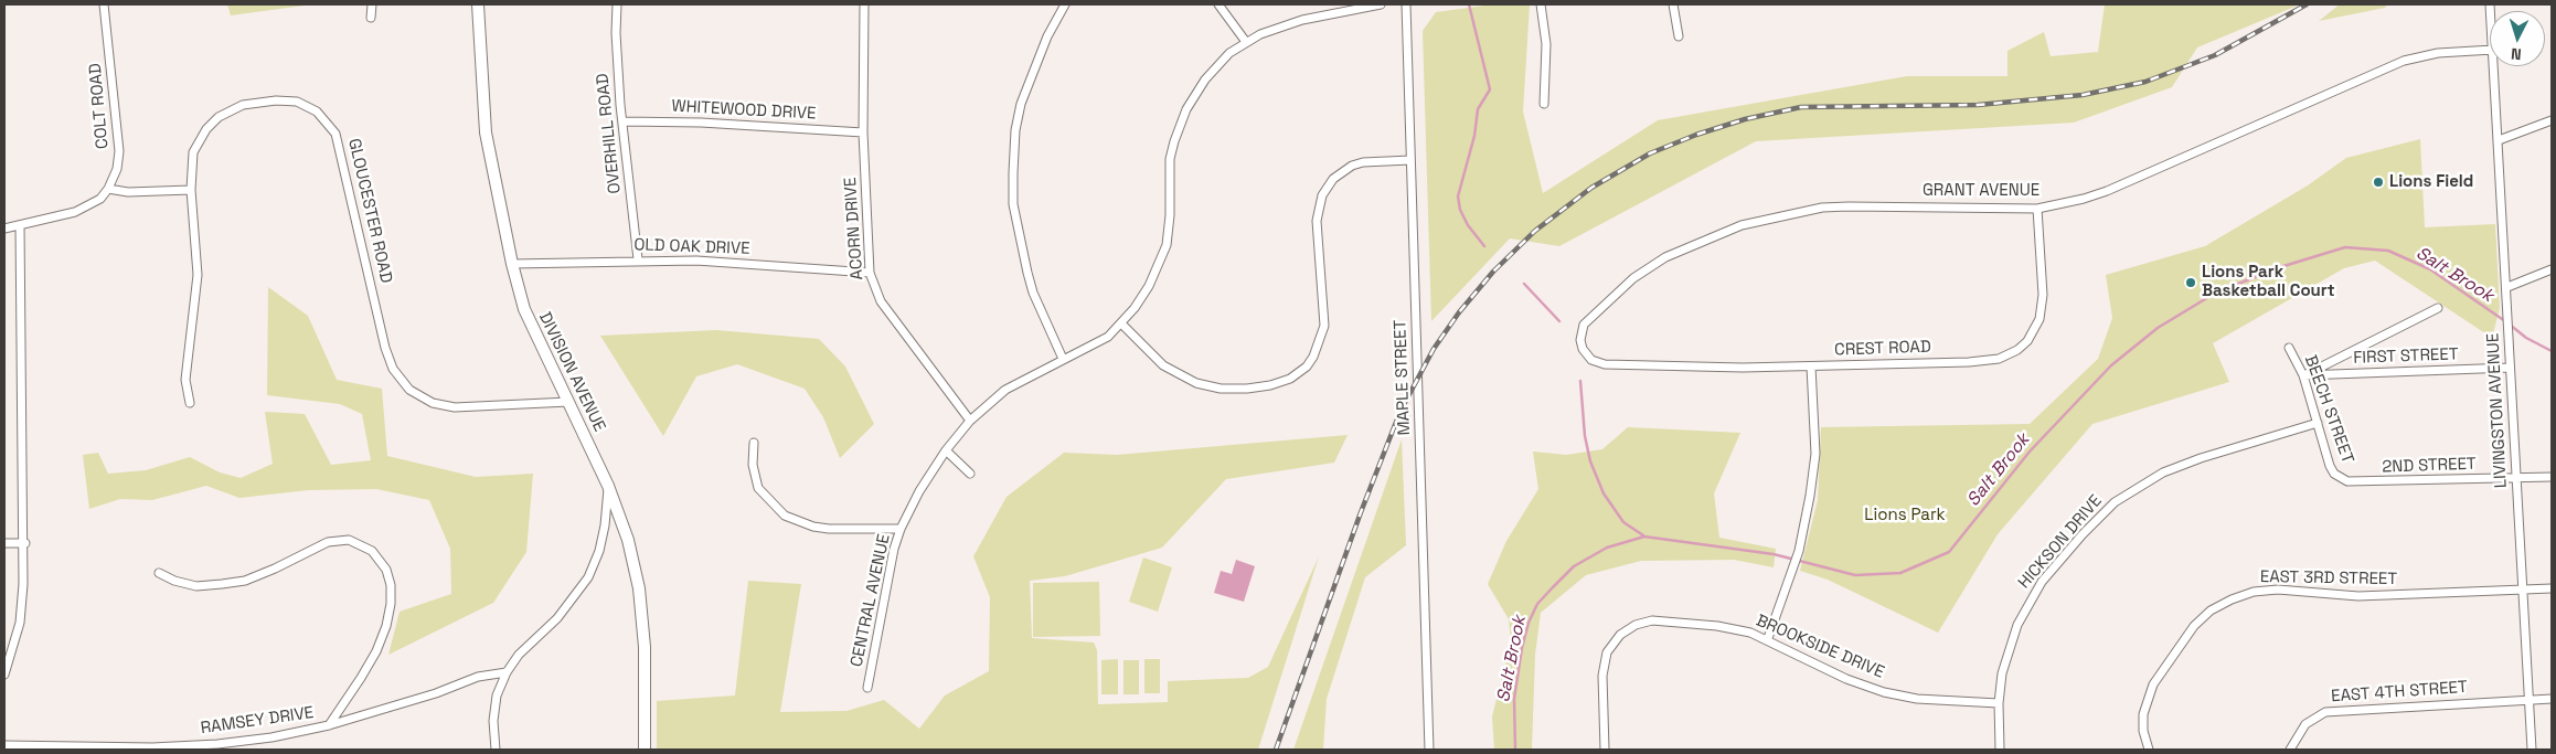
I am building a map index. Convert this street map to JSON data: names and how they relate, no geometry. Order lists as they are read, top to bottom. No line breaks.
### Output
{"streets":{"street":["COLT ROAD","WHITEWOOD DRIVE","OVERHILL ROAD","GRANT AVENUE","GLOUCESTER ROAD","ACORN DRIVE","OLD OAK DRIVE","CREST ROAD","FIRST STREET","DIVISION AVENUE","MAPLE STREET","BEECH STREET","LIVINGSTON AVENUE","2ND STREET","HICKSON DRIVE","EAST 3RD STREET","CENTRAL AVENUE","BROOKSIDE DRIVE","EAST 4TH STREET","RAMSEY DRIVE"]},"crossings":[["WHITEWOOD DRIVE","OVERHILL ROAD"],["WHITEWOOD DRIVE","ACORN DRIVE"],["OVERHILL ROAD","OLD OAK DRIVE"],["GRANT AVENUE","CREST ROAD"],["GLOUCESTER ROAD","DIVISION AVENUE"],["ACORN DRIVE","OLD OAK DRIVE"],["ACORN DRIVE","CENTRAL AVENUE"],["OLD OAK DRIVE","DIVISION AVENUE"],["FIRST STREET","BEECH STREET"],["FIRST STREET","LIVINGSTON AVENUE"],["BEECH STREET","2ND STREET"],["BEECH STREET","HICKSON DRIVE"],["LIVINGSTON AVENUE","2ND STREET"],["LIVINGSTON AVENUE","EAST 3RD STREET"],["LIVINGSTON AVENUE","EAST 4TH STREET"],["HICKSON DRIVE","BROOKSIDE DRIVE"]],"water":["Salt Brook"],"parks":["Lions Park"],"places":["Lions Field","Lions Park Basketball Court"],"north":"bottom"}
